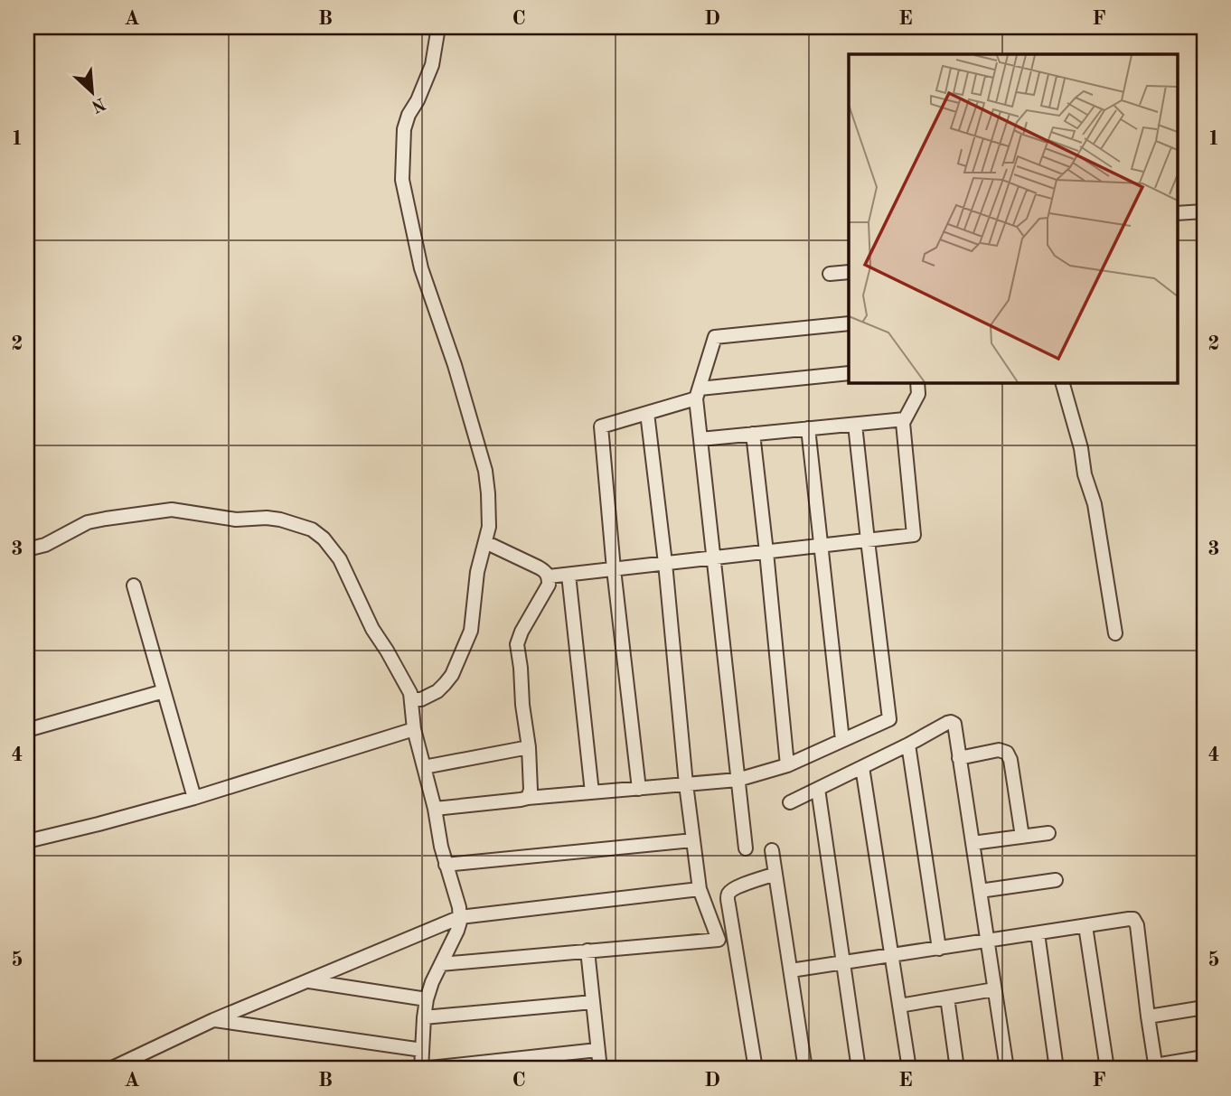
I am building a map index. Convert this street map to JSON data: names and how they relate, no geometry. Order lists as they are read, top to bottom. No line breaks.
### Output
{"north":"bottom right","grid":{"columns":["A","B","C","D","E","F"],"rows":["1","2","3","4","5"]}}
